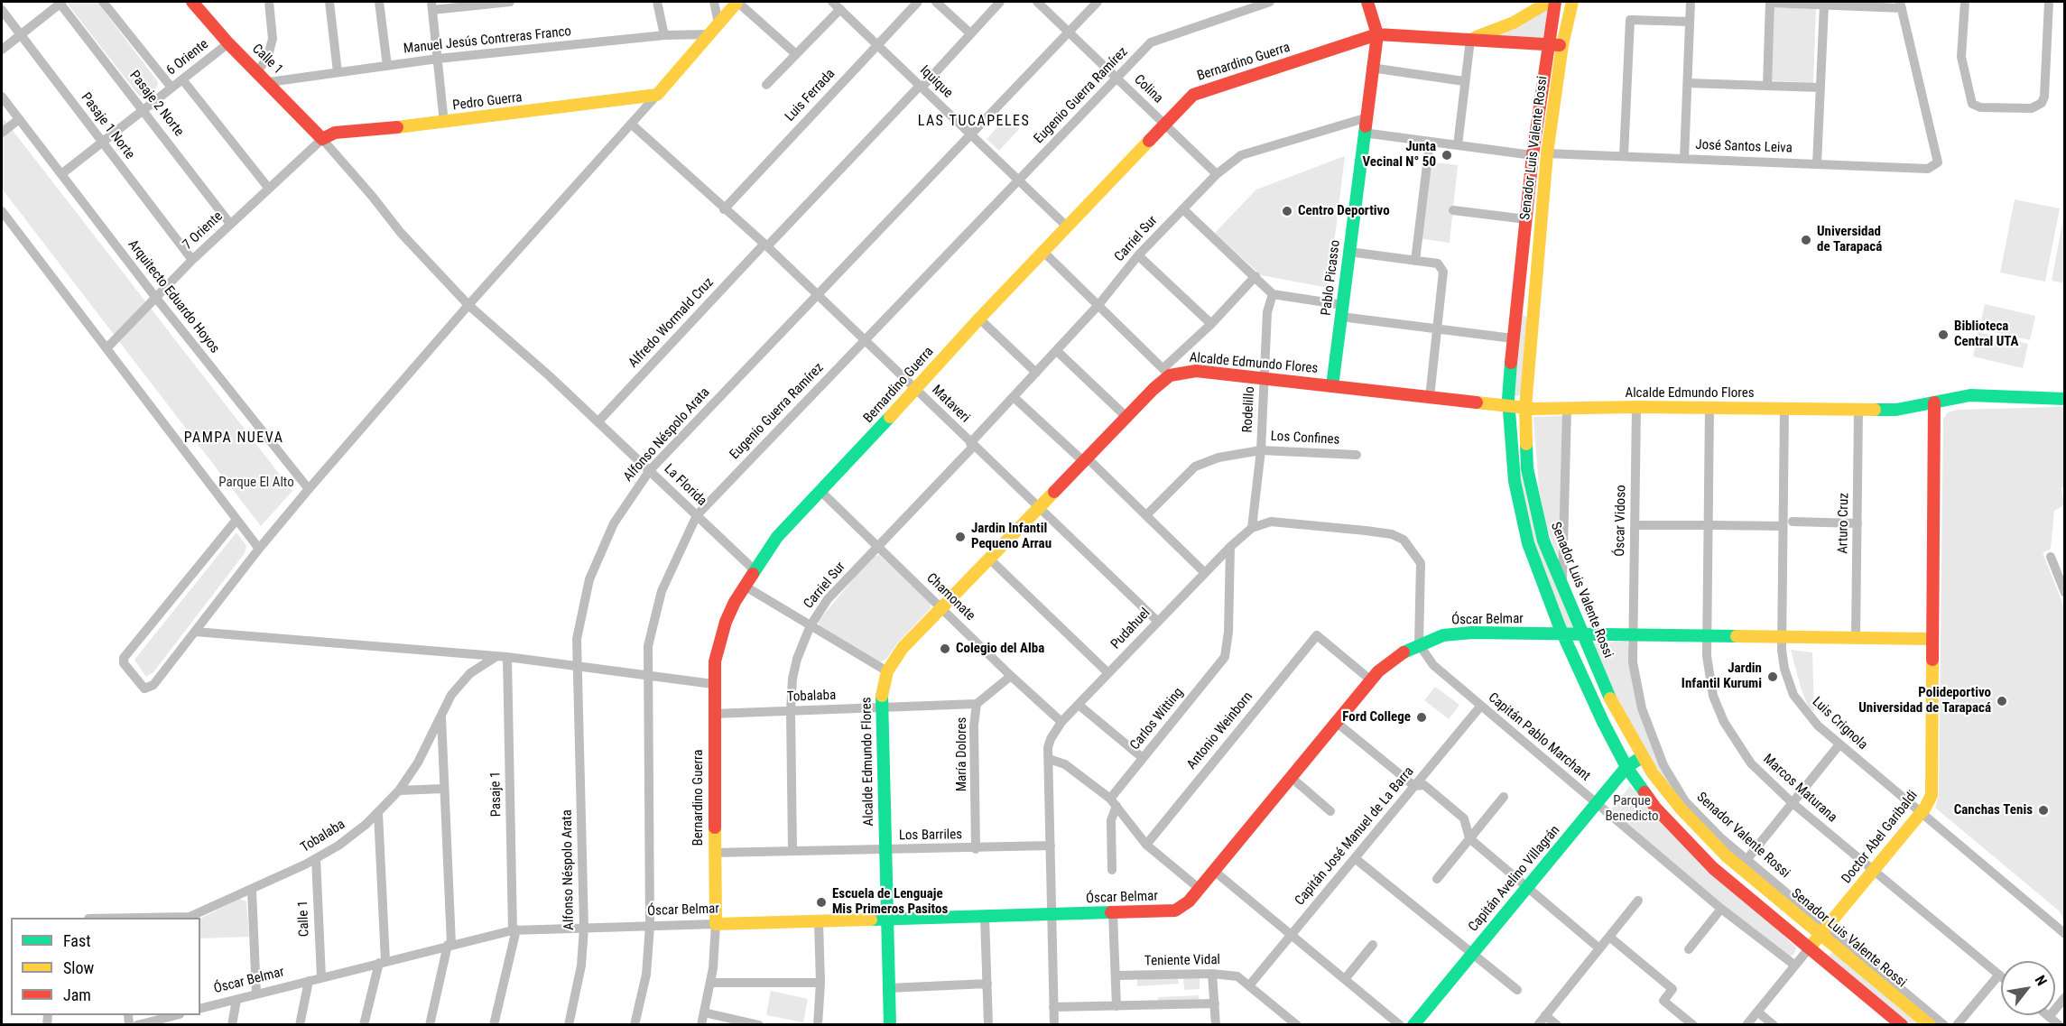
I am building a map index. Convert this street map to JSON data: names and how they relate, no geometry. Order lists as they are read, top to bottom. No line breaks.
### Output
{"streets":{"street":["Manuel Jesús Contreras Franco","6 Oriente","Calle 1","Bernardino Guerra","Iquique","Colina","Luis Ferrada","Eugenio Guerra Ramírez","Pedro Guerra","Pasaje 2 Norte","Pasaje 1 Norte","José Santos Leiva","Senador Luis Valente Rossi","7 Oriente","Carriel Sur","Pablo Picasso","Arquitecto Eduardo Hoyos","Alfredo Wormald Cruz","Alcalde Edmundo Flores","Mataveri","Rodelillo","Alfonso Néspolo Arata","Los Confines","La Florida","Óscar Vidoso","Arturo Cruz","Chamonate","Óscar Belmar","Pudahuel","Tobalaba","Carlos Witting","Luis Crignola","Antonio Weinborn","Capitán Pablo Marchant","María Dolores","Marcos Maturana","Pasaje 1","Los Barriles","Senador Valente Rossi","Capitán José Manuel de La Barra","Doctor Abel Garibaldi","Capitán Avelino Villagrán","Teniente Vidal"]},"crossings":[["Manuel Jesús Contreras Franco","Calle 1"],["6 Oriente","Calle 1"],["6 Oriente","Pasaje 2 Norte"],["6 Oriente","Pasaje 1 Norte"],["6 Oriente","Arquitecto Eduardo Hoyos"],["Calle 1","Pedro Guerra"],["Calle 1","7 Oriente"],["Calle 1","La Florida"],["Calle 1","Óscar Belmar"],["Calle 1","Tobalaba"],["Bernardino Guerra","Iquique"],["Bernardino Guerra","Colina"],["Bernardino Guerra","Senador Luis Valente Rossi"],["Bernardino Guerra","Pablo Picasso"],["Bernardino Guerra","Mataveri"],["Bernardino Guerra","La Florida"],["Bernardino Guerra","Chamonate"],["Bernardino Guerra","Óscar Belmar"],["Bernardino Guerra","Tobalaba"],["Bernardino Guerra","Los Barriles"],["Iquique","Luis Ferrada"],["Iquique","Eugenio Guerra Ramírez"],["Iquique","Alfredo Wormald Cruz"],["Iquique","Alfonso Néspolo Arata"],["Colina","Eugenio Guerra Ramírez"],["Colina","Carriel Sur"],["Colina","Alfonso Néspolo Arata"],["Luis Ferrada","Mataveri"],["Eugenio Guerra Ramírez","Mataveri"],["Eugenio Guerra Ramírez","La Florida"],["Eugenio Guerra Ramírez","Óscar Belmar"],["Pedro Guerra","7 Oriente"],["Pedro Guerra","La Florida"],["Pasaje 2 Norte","7 Oriente"],["Pasaje 1 Norte","7 Oriente"],["José Santos Leiva","Senador Luis Valente Rossi"],["Senador Luis Valente Rossi","Alcalde Edmundo Flores"],["Senador Luis Valente Rossi","Óscar Belmar"],["Senador Luis Valente Rossi","Senador Valente Rossi"],["Senador Luis Valente Rossi","Doctor Abel Garibaldi"],["Senador Luis Valente Rossi","Capitán Avelino Villagrán"],["7 Oriente","Arquitecto Eduardo Hoyos"],["7 Oriente","La Florida"],["Carriel Sur","Pablo Picasso"],["Carriel Sur","Mataveri"],["Carriel Sur","Chamonate"],["Carriel Sur","Tobalaba"],["Carriel Sur","Los Barriles"],["Pablo Picasso","Alcalde Edmundo Flores"],["Alfredo Wormald Cruz","Mataveri"],["Alfredo Wormald Cruz","La Florida"],["Alcalde Edmundo Flores","Mataveri"],["Alcalde Edmundo Flores","Rodelillo"],["Alcalde Edmundo Flores","Óscar Vidoso"],["Alcalde Edmundo Flores","Arturo Cruz"],["Alcalde Edmundo Flores","Chamonate"],["Alcalde Edmundo Flores","Óscar Belmar"],["Alcalde Edmundo Flores","Tobalaba"],["Alcalde Edmundo Flores","Luis Crignola"],["Alcalde Edmundo Flores","Marcos Maturana"],["Alcalde Edmundo Flores","Los Barriles"],["Alcalde Edmundo Flores","Doctor Abel Garibaldi"],["Mataveri","Alfonso Néspolo Arata"],["Mataveri","Pudahuel"],["Rodelillo","Los Confines"],["Rodelillo","Pudahuel"],["Alfonso Néspolo Arata","La Florida"],["Alfonso Néspolo Arata","Óscar Belmar"],["Óscar Vidoso","Óscar Belmar"],["Óscar Vidoso","Senador Valente Rossi"],["Arturo Cruz","Óscar Belmar"],["Chamonate","Pudahuel"],["Chamonate","María Dolores"],["Óscar Belmar","Pudahuel"],["Óscar Belmar","Luis Crignola"],["Óscar Belmar","Antonio Weinborn"],["Óscar Belmar","Capitán Pablo Marchant"],["Óscar Belmar","Marcos Maturana"],["Óscar Belmar","Pasaje 1"],["Óscar Belmar","Senador Valente Rossi"],["Óscar Belmar","Doctor Abel Garibaldi"],["Pudahuel","Carlos Witting"],["Pudahuel","Capitán Pablo Marchant"],["Pudahuel","Los Barriles"],["Tobalaba","María Dolores"],["Luis Crignola","Doctor Abel Garibaldi"],["Capitán Pablo Marchant","Capitán José Manuel de La Barra"],["Capitán Pablo Marchant","Doctor Abel Garibaldi"],["Capitán Pablo Marchant","Capitán Avelino Villagrán"],["María Dolores","Los Barriles"],["Marcos Maturana","Doctor Abel Garibaldi"],["Senador Valente Rossi","Doctor Abel Garibaldi"],["Capitán José Manuel de La Barra","Teniente Vidal"]],"districts":["LAS TUCAPELES","PAMPA NUEVA"],"parks":["Parque El Alto","Parque Benedicto"],"places":["Junta Vecinal N° 50","Centro Deportivo","Universidad de Tarapacá","Biblioteca Central UTA","Jardin Infantil Pequeno Arrau","Colegio del Alba","Jardin Infantil Kurumi","Polideportivo Universidad de Tarapacá","Ford College","Canchas Tenis","Escuela de Lenguaje Mis Primeros Pasitos"],"legend":["Fast","Slow","Jam"],"north":"top right"}
